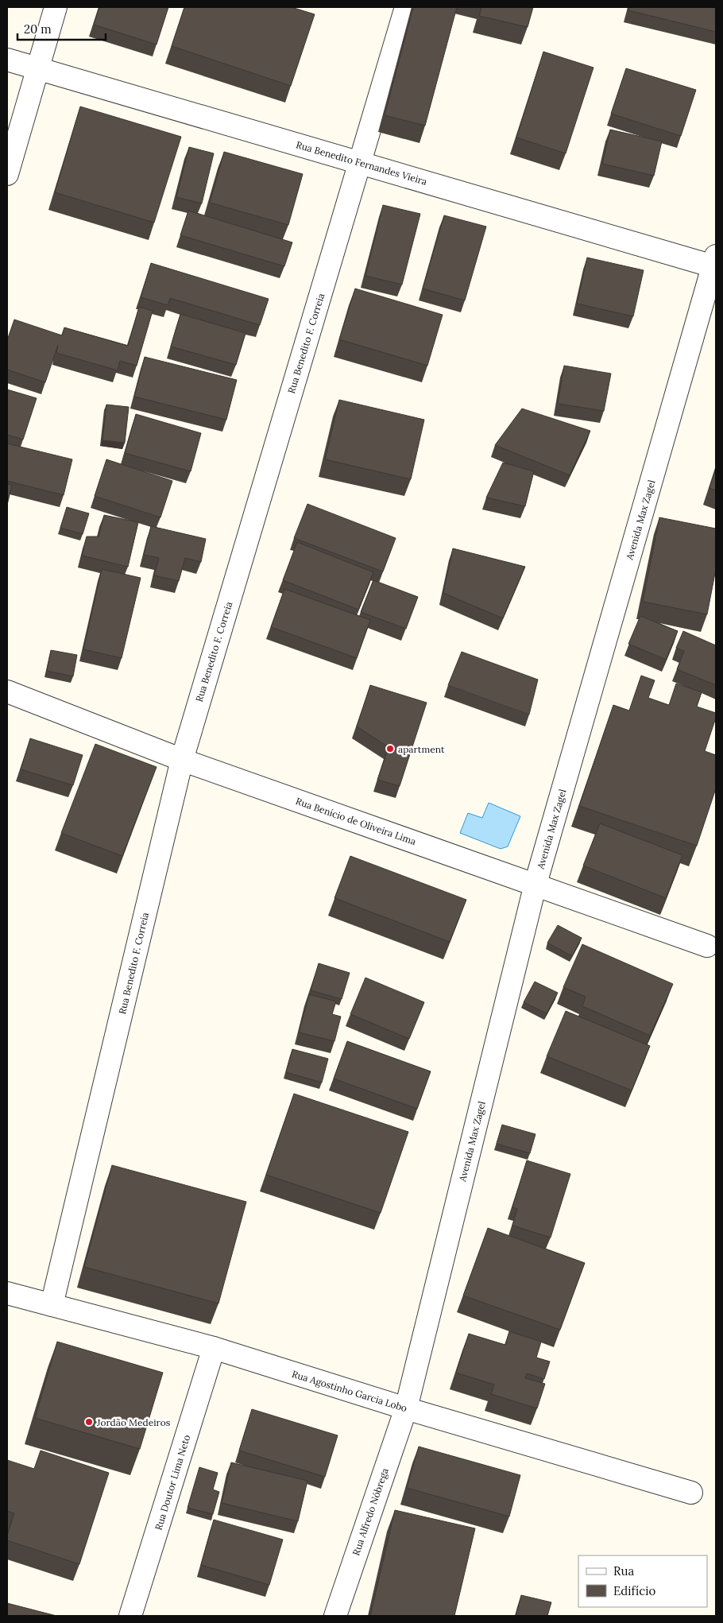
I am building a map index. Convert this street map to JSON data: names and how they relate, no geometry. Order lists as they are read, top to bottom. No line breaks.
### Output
{"streets":{"street":["Rua Benedito Fernandes Vieira","Rua Benedito F. Correia","Avenida Max Zagel","Rua Benício de Oliveira Lima","Rua Agostinho Garcia Lobo","Rua Doutor Lima Neto","Rua Alfredo Nóbrega"]},"crossings":[["Rua Benedito Fernandes Vieira","Rua Benedito F. Correia"],["Rua Benedito Fernandes Vieira","Avenida Max Zagel"],["Rua Benedito F. Correia","Rua Benício de Oliveira Lima"],["Rua Benedito F. Correia","Rua Agostinho Garcia Lobo"],["Avenida Max Zagel","Rua Benício de Oliveira Lima"],["Avenida Max Zagel","Rua Agostinho Garcia Lobo"],["Avenida Max Zagel","Rua Alfredo Nóbrega"],["Rua Agostinho Garcia Lobo","Rua Doutor Lima Neto"],["Rua Agostinho Garcia Lobo","Rua Alfredo Nóbrega"]],"places":["apartment","Jordão Medeiros"],"legend":["Rua","Edifício"],"scale_bar":"20 m"}
